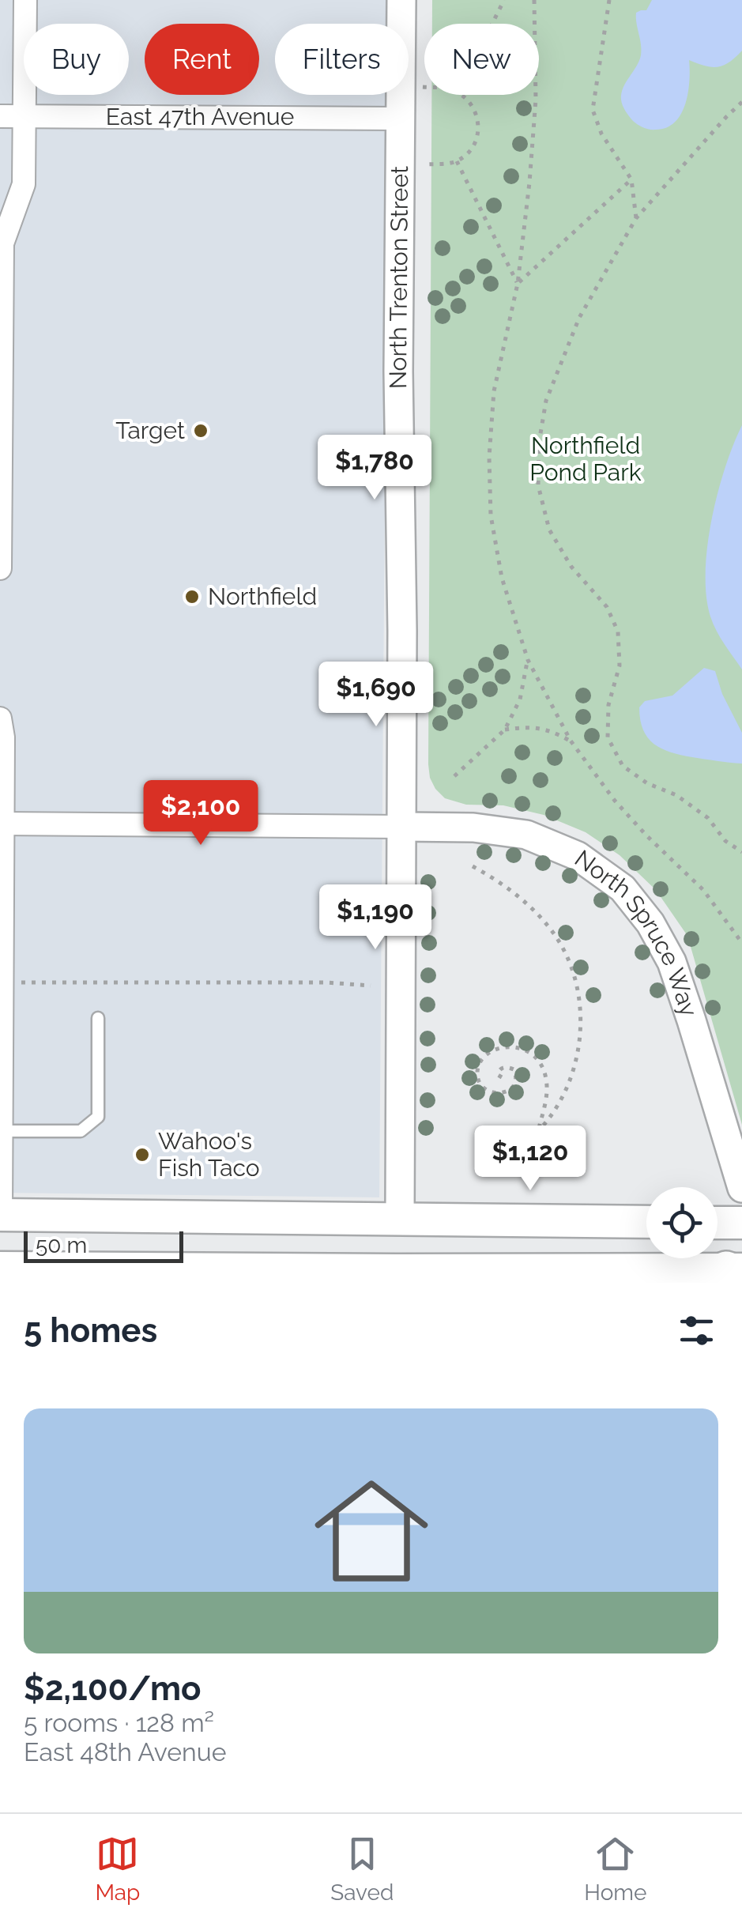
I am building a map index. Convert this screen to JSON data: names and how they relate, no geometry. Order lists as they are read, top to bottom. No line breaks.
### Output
{"streets":{"street":["East 47th Avenue","North Trenton Street","North Spruce Way"]},"crossings":[["East 47th Avenue","North Trenton Street"],["North Trenton Street","North Spruce Way"]],"parks":["Northfield Pond Park"],"places":["Target","Northfield","Wahoo's Fish Taco"],"scale_bar":"50 m","page":{"chip":["Buy","Rent","Filters","New"],"price":["$1,780","$1,690","$2,100","$1,190","$1,120"],"scale":"50 m","heading":"5 homes","list":[{"name":"$2,100/mo","note":"5 rooms · 128 m² · East 48th Avenue"}],"tabs":["Map","Saved","Home"]}}
